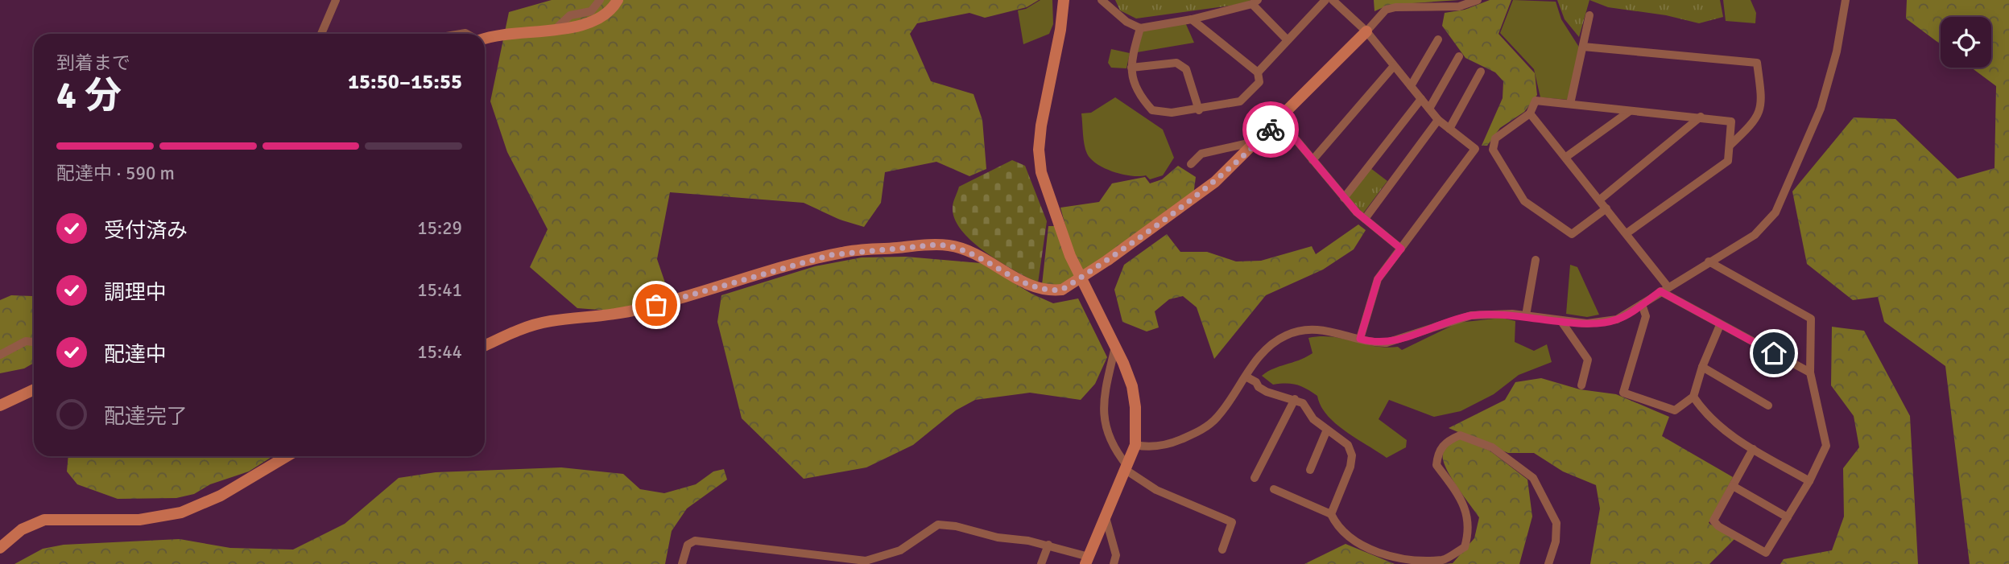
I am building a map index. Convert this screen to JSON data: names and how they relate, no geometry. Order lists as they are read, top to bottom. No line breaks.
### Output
{"page":{"heading":["4 分","到着まで","15:50–15:55"],"bar":"配達中 · 590 m","list":[["受付済み","15:29"],["調理中","15:41"],["配達中","15:44"],"配達完了"]}}
